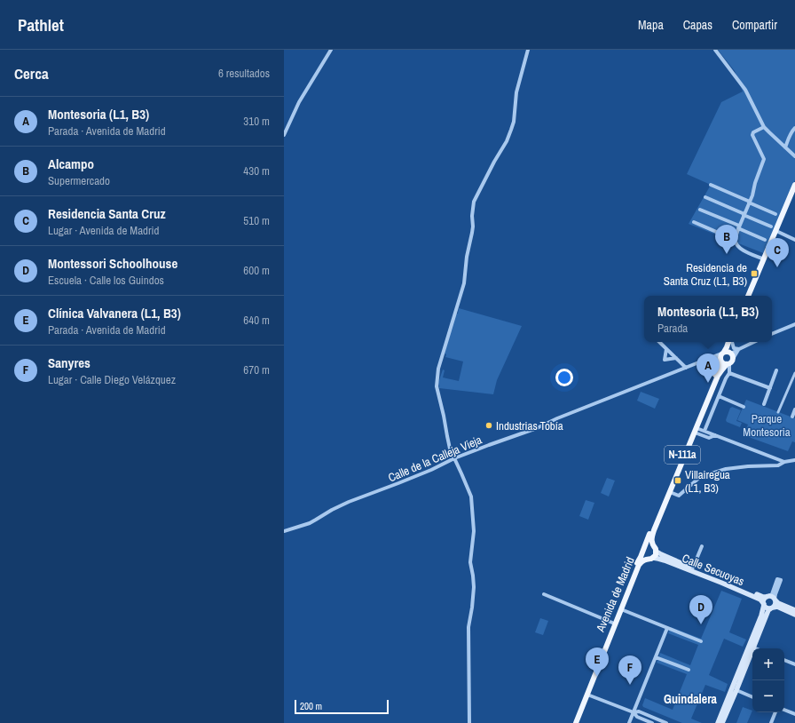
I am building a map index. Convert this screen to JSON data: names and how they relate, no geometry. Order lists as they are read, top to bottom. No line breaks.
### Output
{"streets":{"main road":["N-111a","Calle Secuoyas","Avenida de Madrid"],"street":["Calle de la Calleja Vieja"]},"crossings":[["Calle de la Calleja Vieja","Avenida de Madrid"],["Calle Secuoyas","Avenida de Madrid"]],"districts":["Guindalera"],"parks":["Parque Montesoria"],"places":{"transit":["Residencia de Santa Cruz (L1, B3)","Villairegua (L1, B3)"],"other":["Industrias Tobía"]},"scale_bar":"200 m","page":{"header":"Pathlet","nav":["Mapa","Capas","Compartir"],"heading":["Cerca","6 resultados"],"list":[{"mark":"A","name":"Montesoria (L1, B3)","note":"Parada · Avenida de Madrid","value":"310 m"},{"mark":"B","name":"Alcampo","note":"Supermercado","value":"430 m"},{"mark":"C","name":"Residencia Santa Cruz","note":"Lugar · Avenida de Madrid","value":"510 m"},{"mark":"D","name":"Montessori Schoolhouse","note":"Escuela · Calle los Guindos","value":"600 m"},{"mark":"E","name":"Clínica Valvanera (L1, B3)","note":"Parada · Avenida de Madrid","value":"640 m"},{"mark":"F","name":"Sanyres","note":"Lugar · Calle Diego Velázquez","value":"670 m"}],"pins":["B","C","A","D","E","F"],"popup":["Montesoria (L1, B3)","Parada"],"map_buttons":["+","−"],"scale":"200 m"}}
